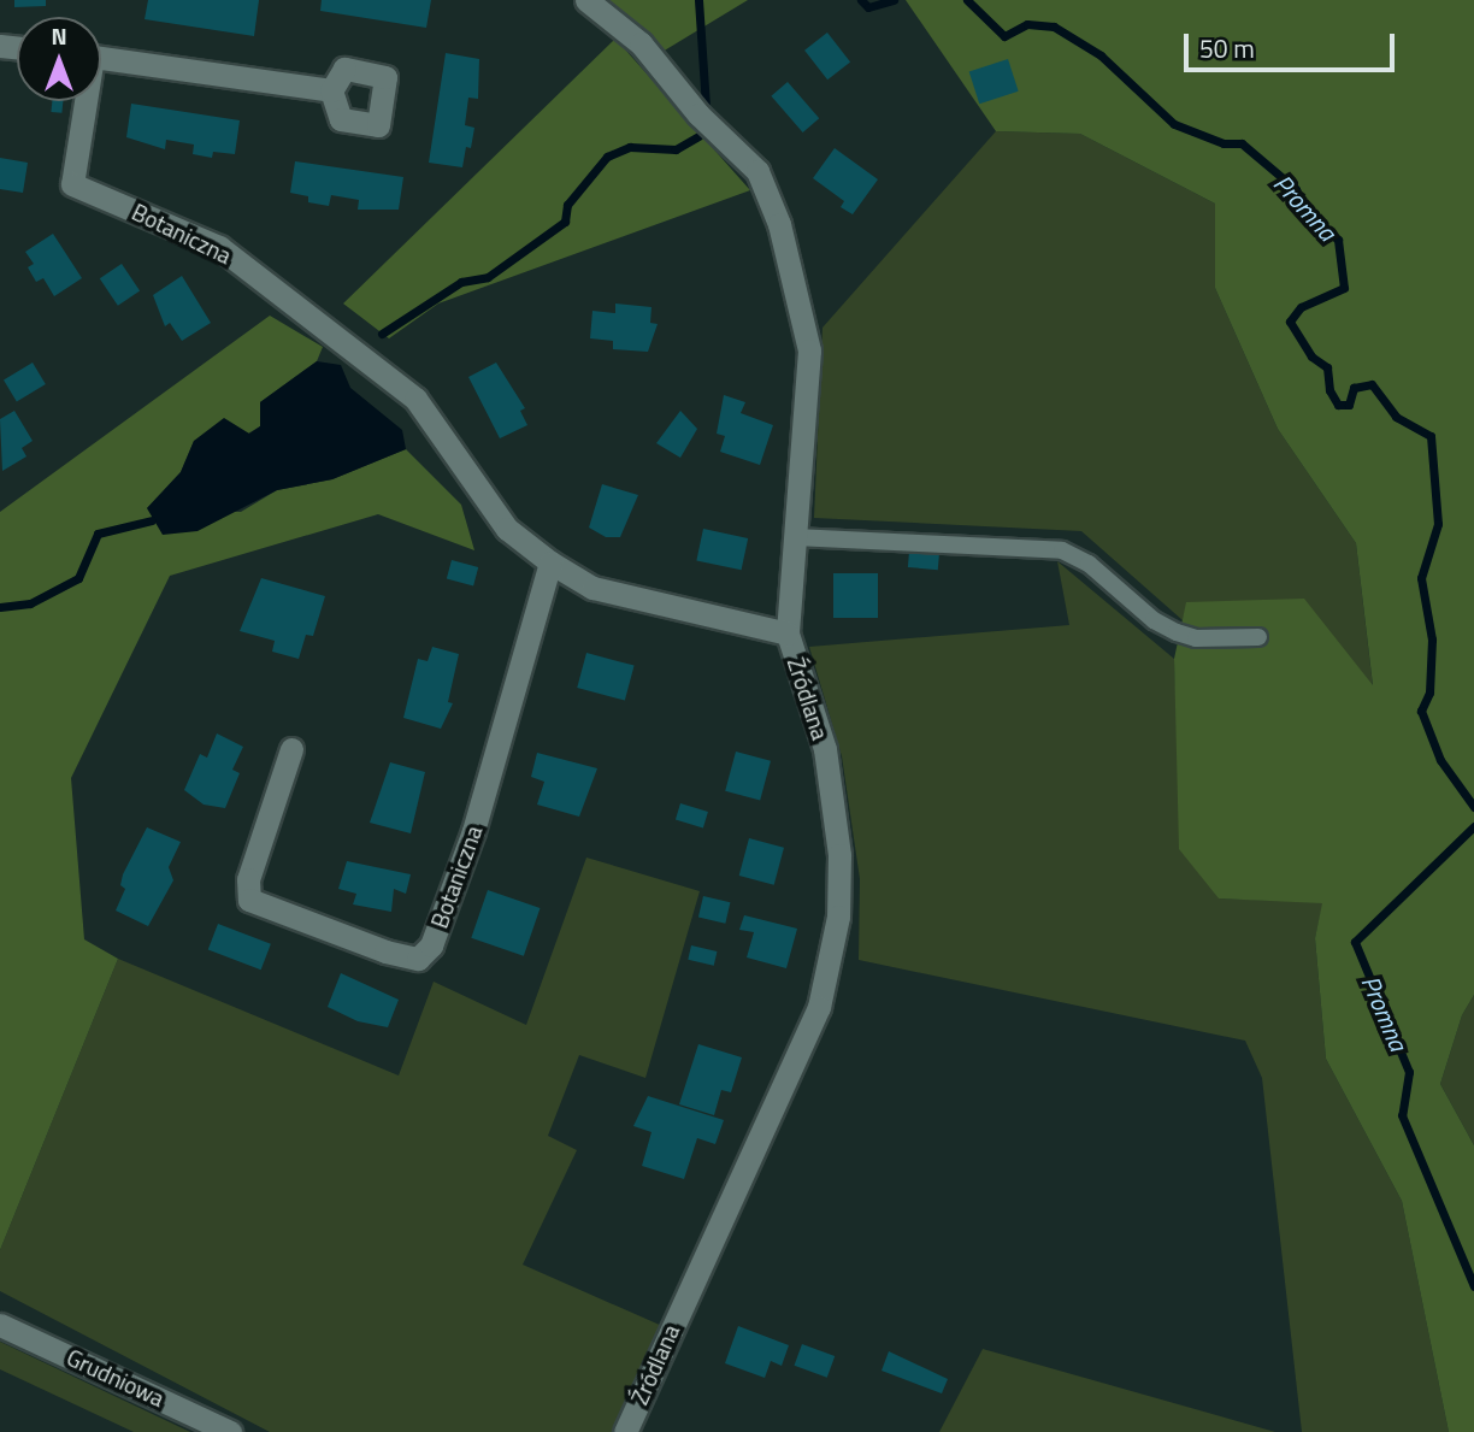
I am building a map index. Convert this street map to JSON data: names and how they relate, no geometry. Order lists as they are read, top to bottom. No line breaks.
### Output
{"streets":{"street":["Botaniczna","Źródlana","Grudniowa"]},"crossings":[["Botaniczna","Źródlana"]],"water":["Promna"],"scale_bar":"50 m","north":"top"}
